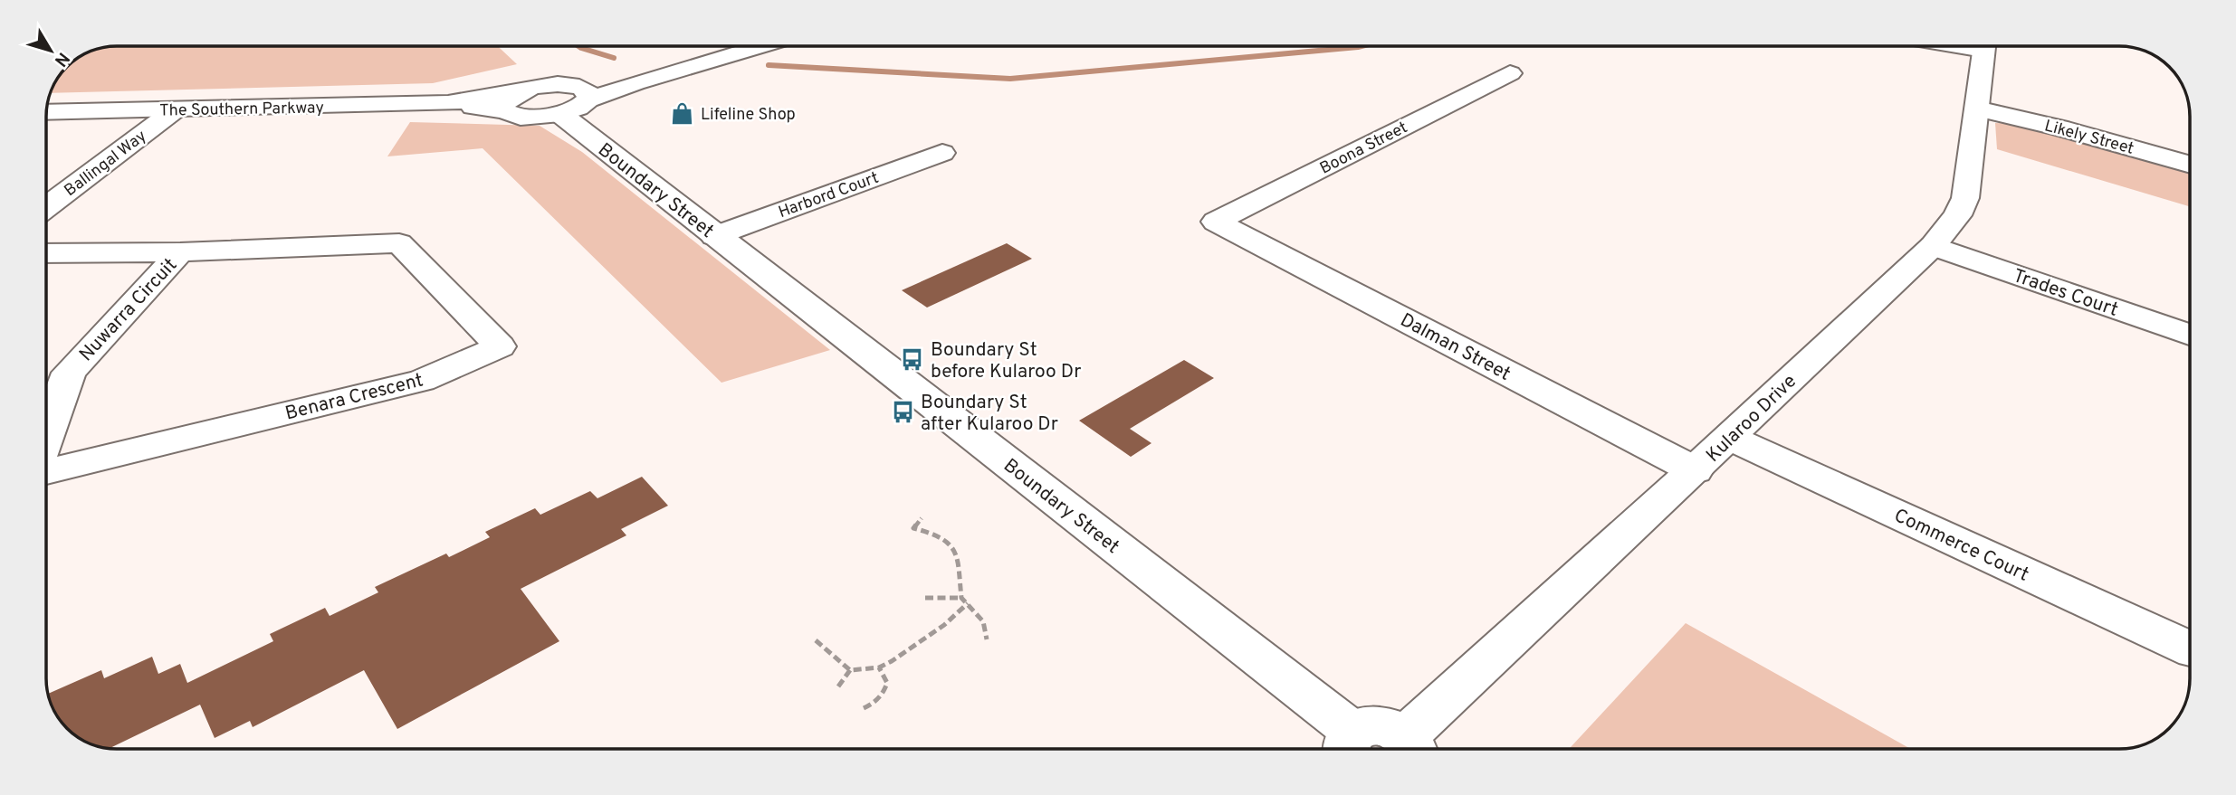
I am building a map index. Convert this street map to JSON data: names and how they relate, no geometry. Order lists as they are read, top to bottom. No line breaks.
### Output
{"streets":{"street":["The Southern Parkway","Likely Street","Boona Street","Ballingal Way","Boundary Street","Harbord Court","Trades Court","Nuwarra Circuit","Dalman Street","Benara Crescent","Kularoo Drive","Commerce Court"]},"crossings":[["The Southern Parkway","Ballingal Way"],["The Southern Parkway","Boundary Street"],["Likely Street","Kularoo Drive"],["Boona Street","Dalman Street"],["Boundary Street","Harbord Court"],["Trades Court","Kularoo Drive"],["Nuwarra Circuit","Benara Crescent"],["Dalman Street","Kularoo Drive"],["Kularoo Drive","Commerce Court"]],"places":{"shop":["Lifeline Shop"],"bus stop":["Boundary St before Kularoo Dr","Boundary St after Kularoo Dr"]},"north":"bottom right"}
